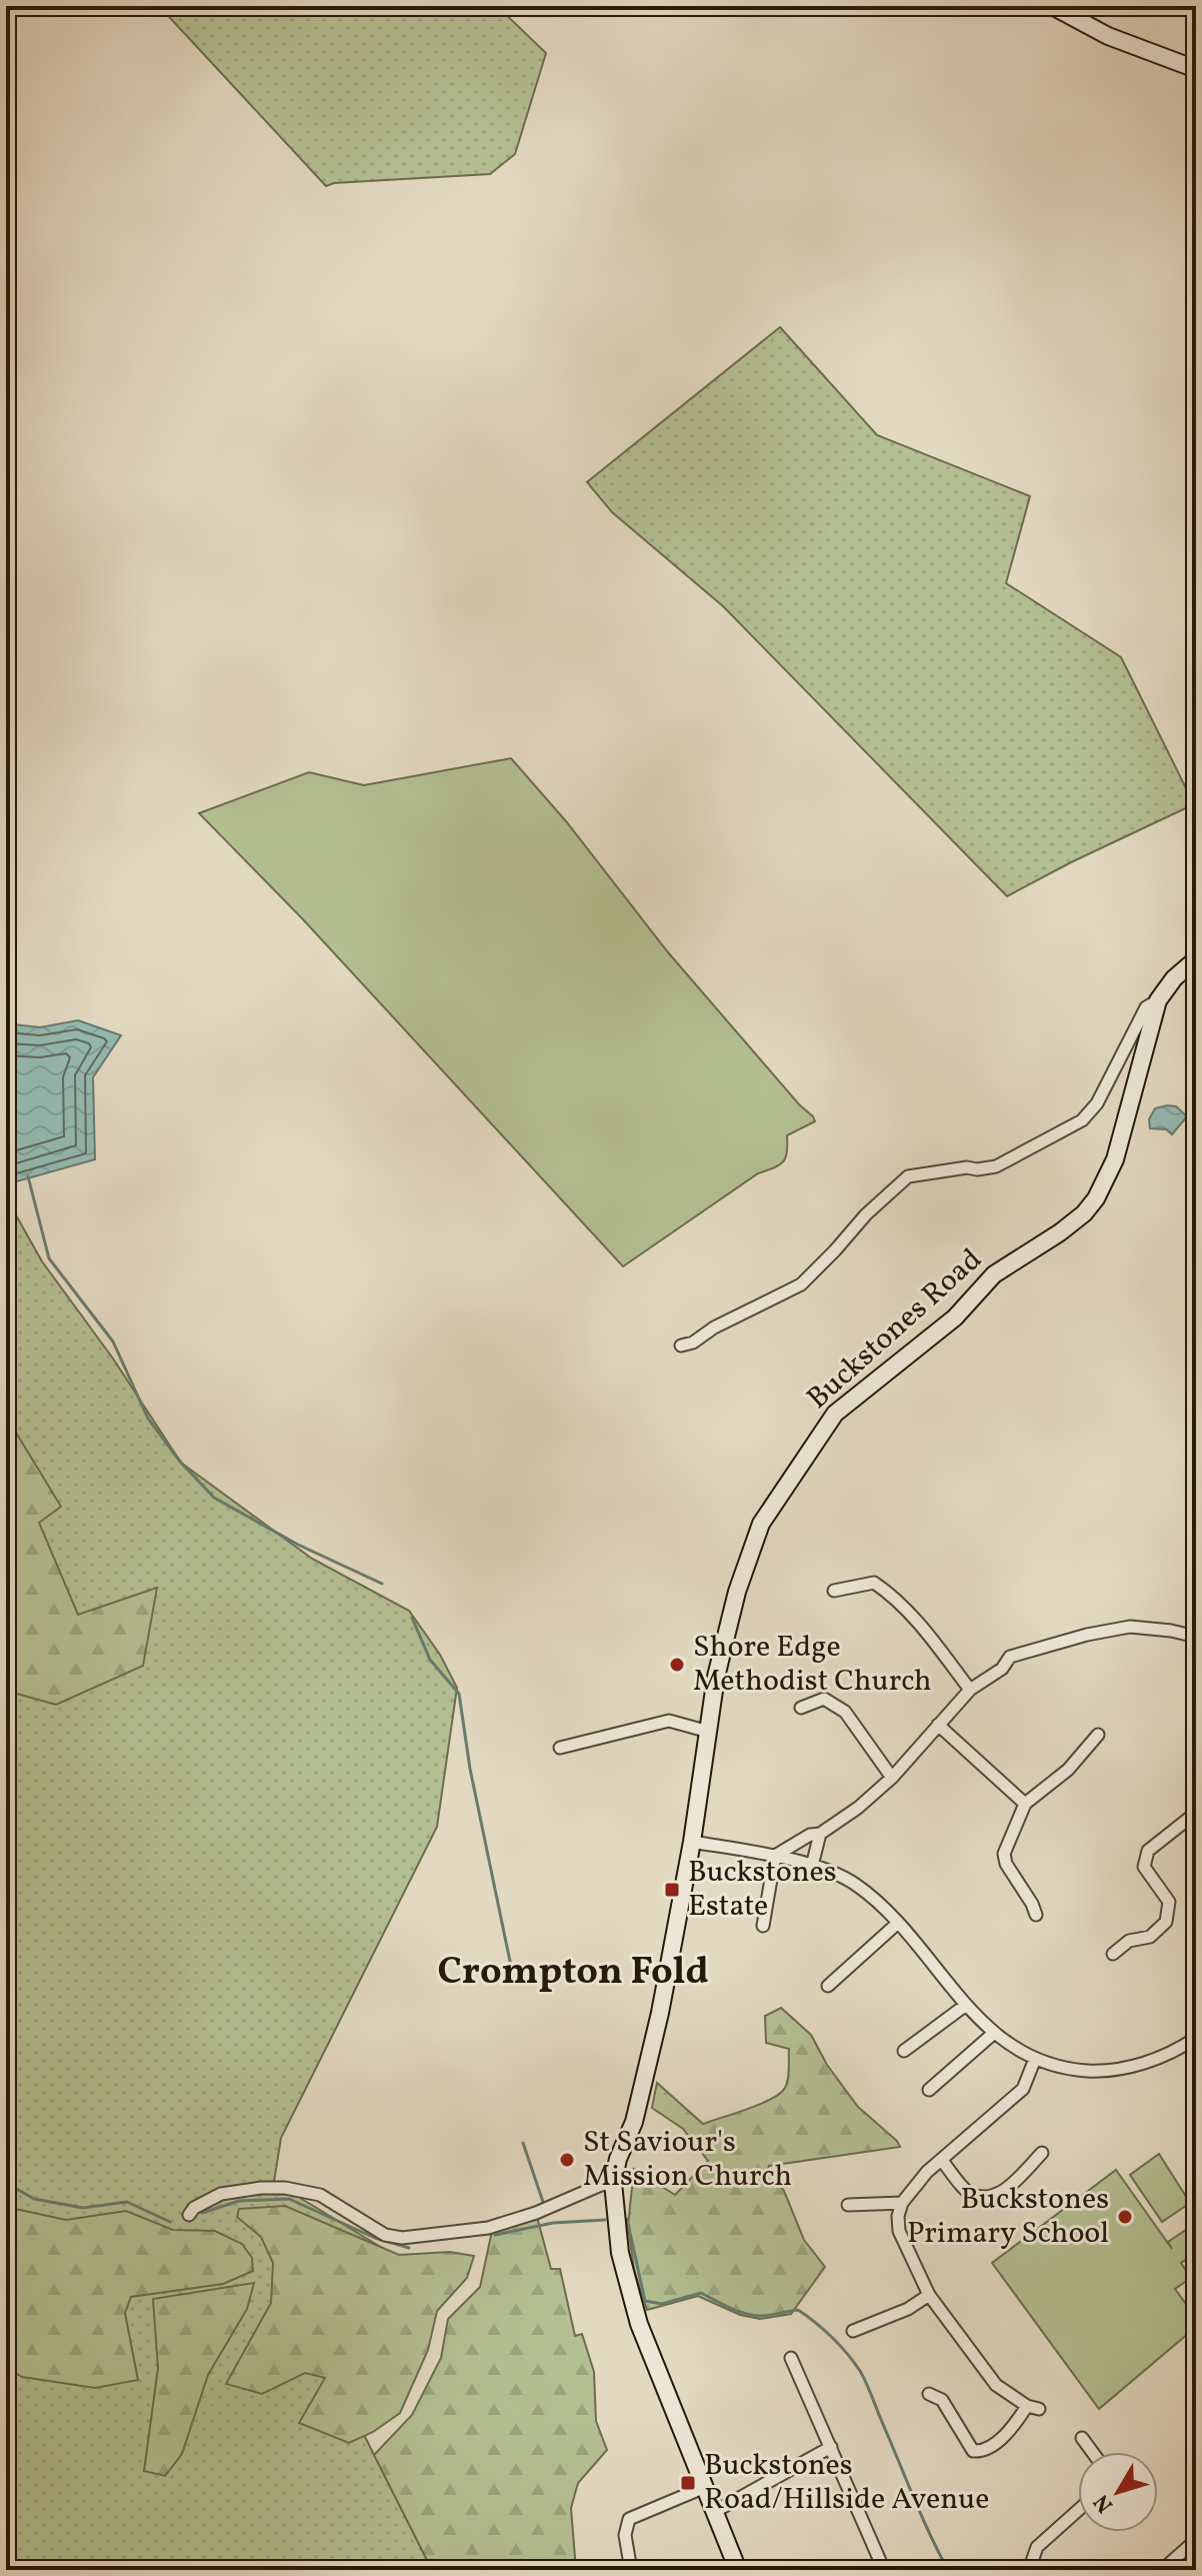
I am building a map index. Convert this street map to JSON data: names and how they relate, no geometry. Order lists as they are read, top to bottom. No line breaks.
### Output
{"streets":{"main road":["Buckstones Road"]},"districts":["Crompton Fold"],"places":{"other":["Shore Edge Methodist Church","St Saviour's Mission Church","Buckstones Primary School"],"transit":["Buckstones Estate","Buckstones Road/Hillside Avenue"]},"north":"bottom left"}
